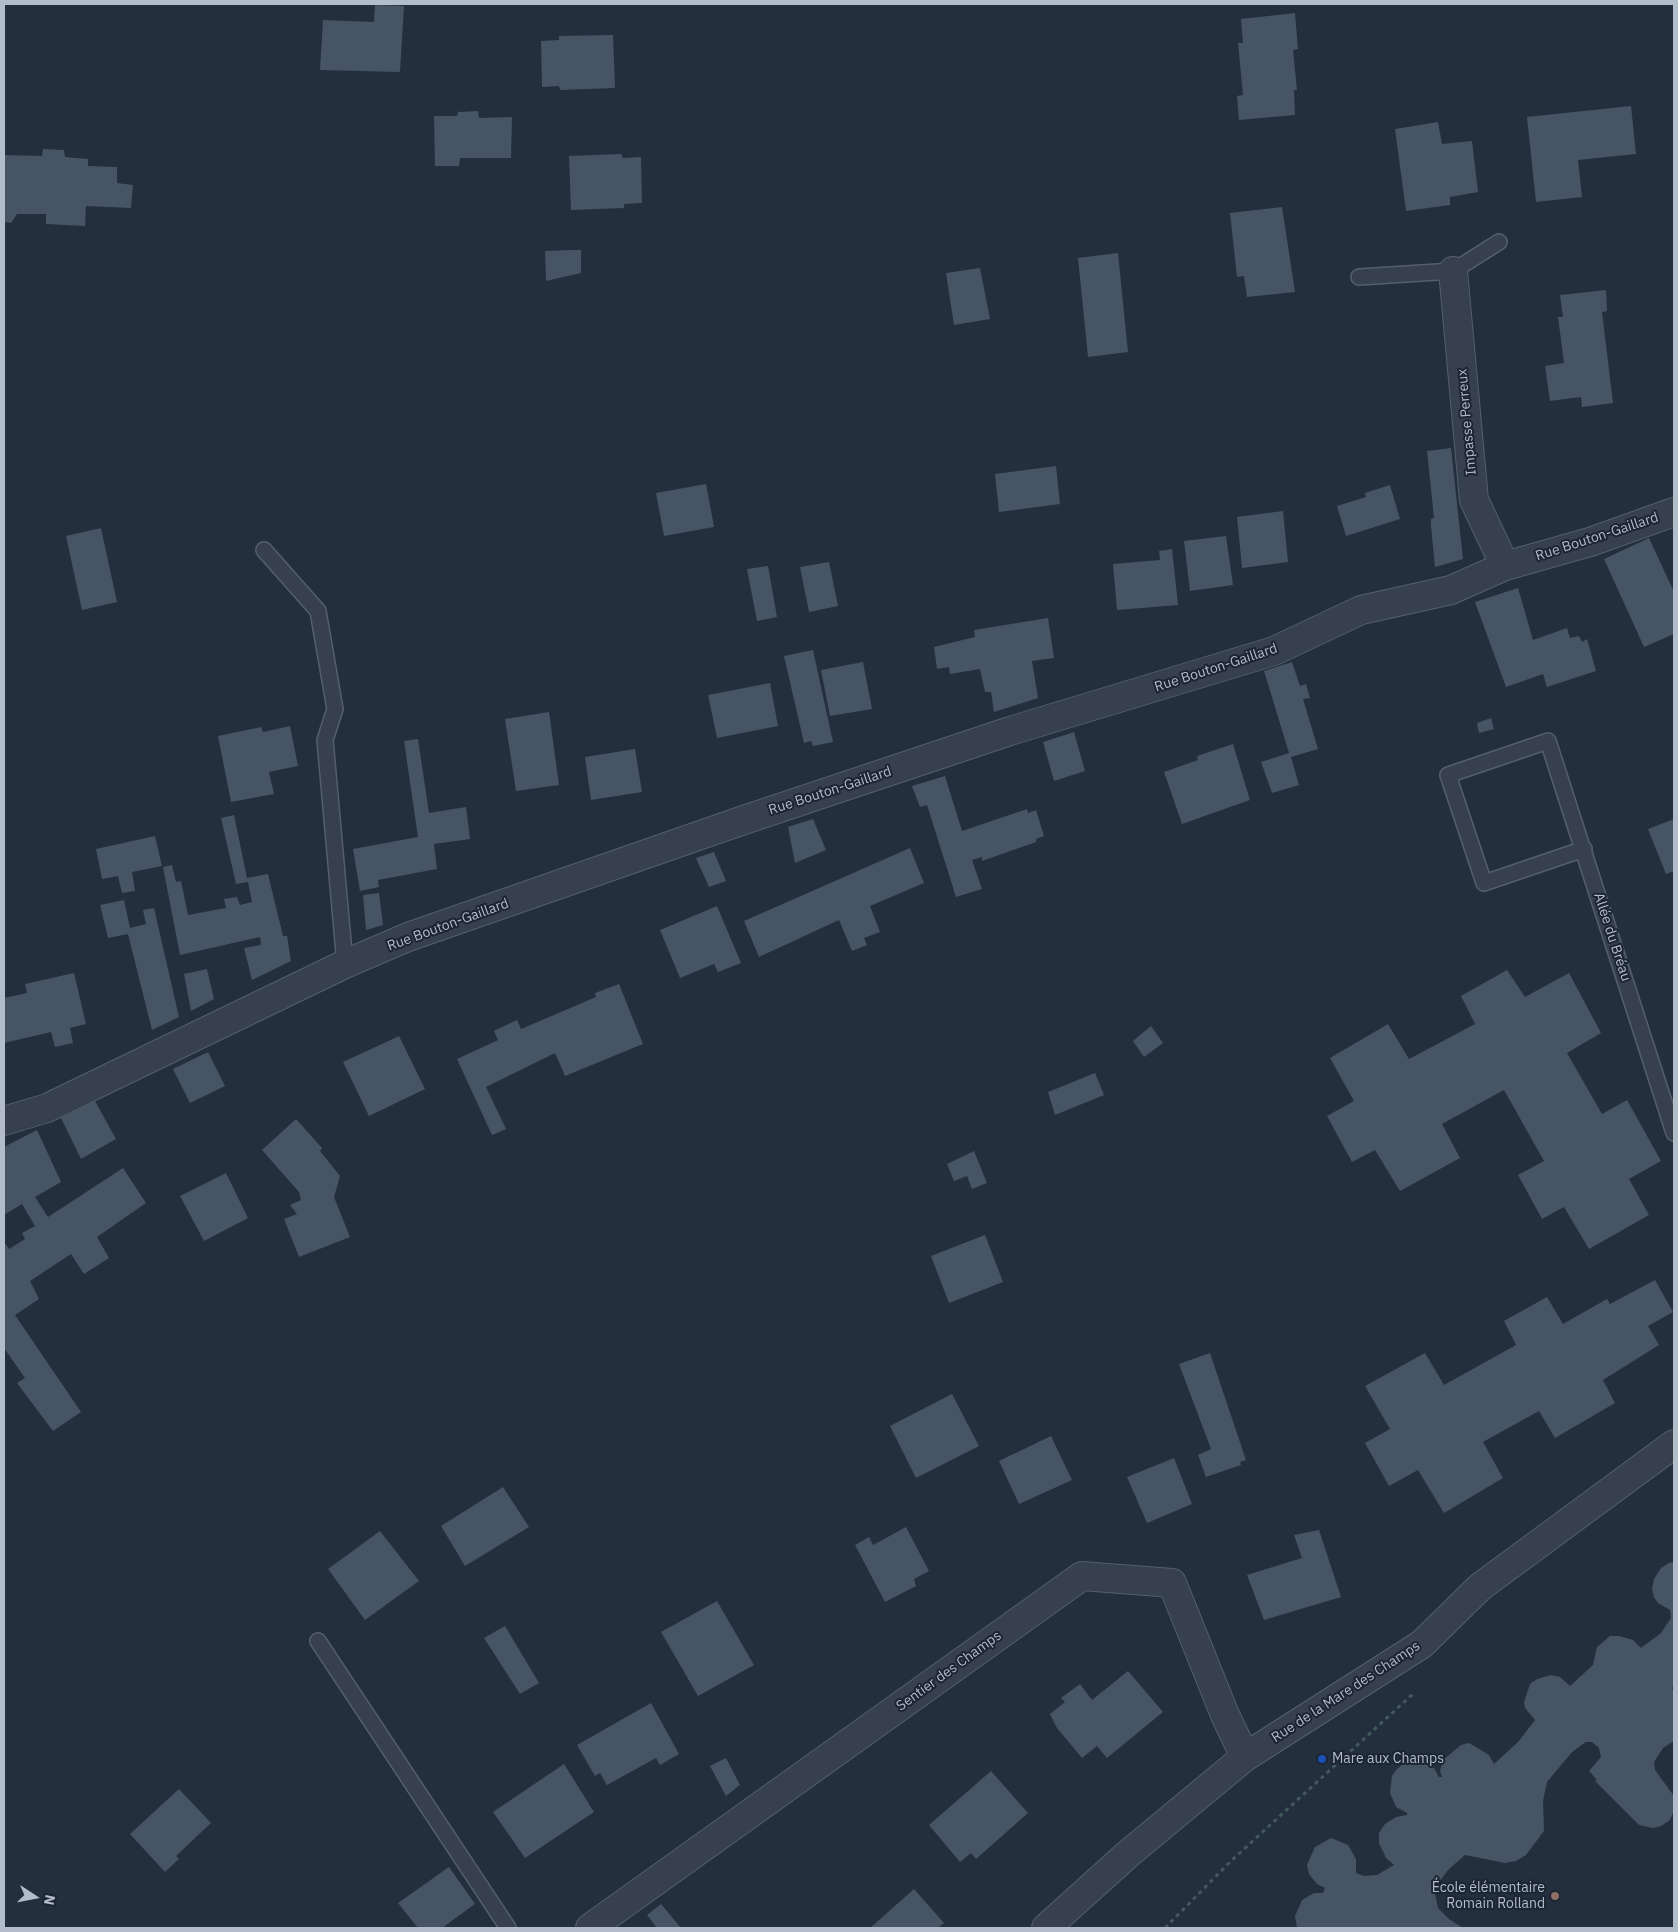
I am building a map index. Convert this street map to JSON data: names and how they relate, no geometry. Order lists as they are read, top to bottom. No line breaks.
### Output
{"streets":{"street":["Impasse Perreux","Rue Bouton-Gaillard","Sentier des Champs","Rue de la Mare des Champs"],"lane":["Allée du Bréau"]},"crossings":[["Impasse Perreux","Rue Bouton-Gaillard"],["Sentier des Champs","Rue de la Mare des Champs"]],"places":["Mare aux Champs","École élémentaire Romain Rolland"],"north":"right"}
